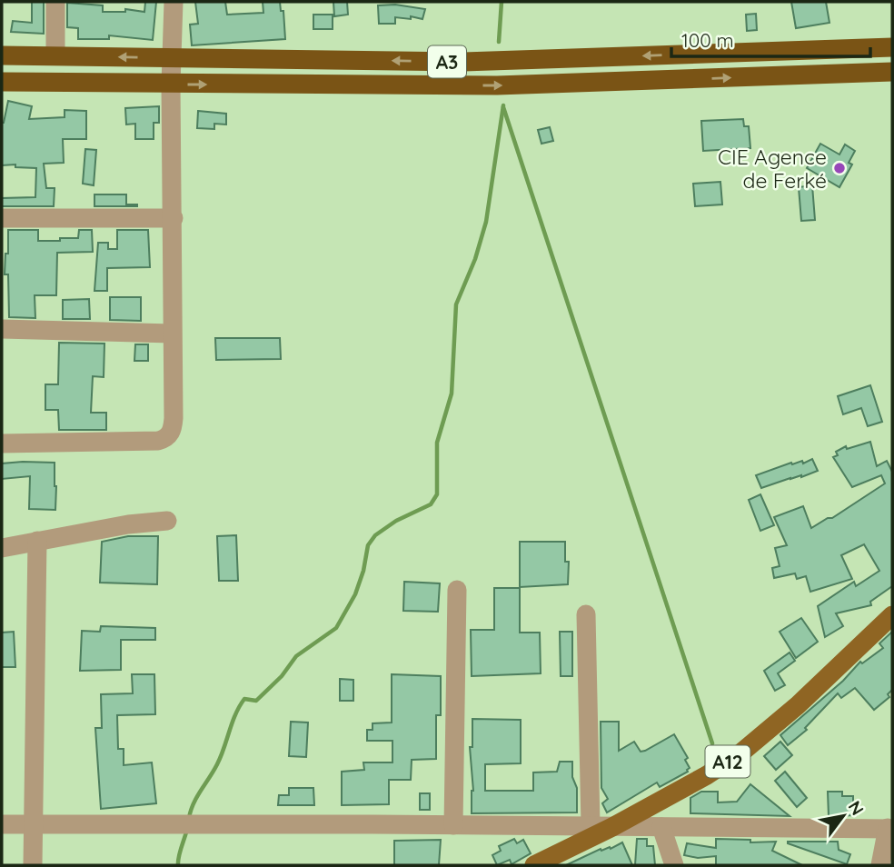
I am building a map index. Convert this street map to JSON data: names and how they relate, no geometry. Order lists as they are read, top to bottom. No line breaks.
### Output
{"streets":{"highway":["A3"],"main road":["A12"]},"places":["CIE Agence de Ferké"],"scale_bar":"100 m","north":"top right"}
